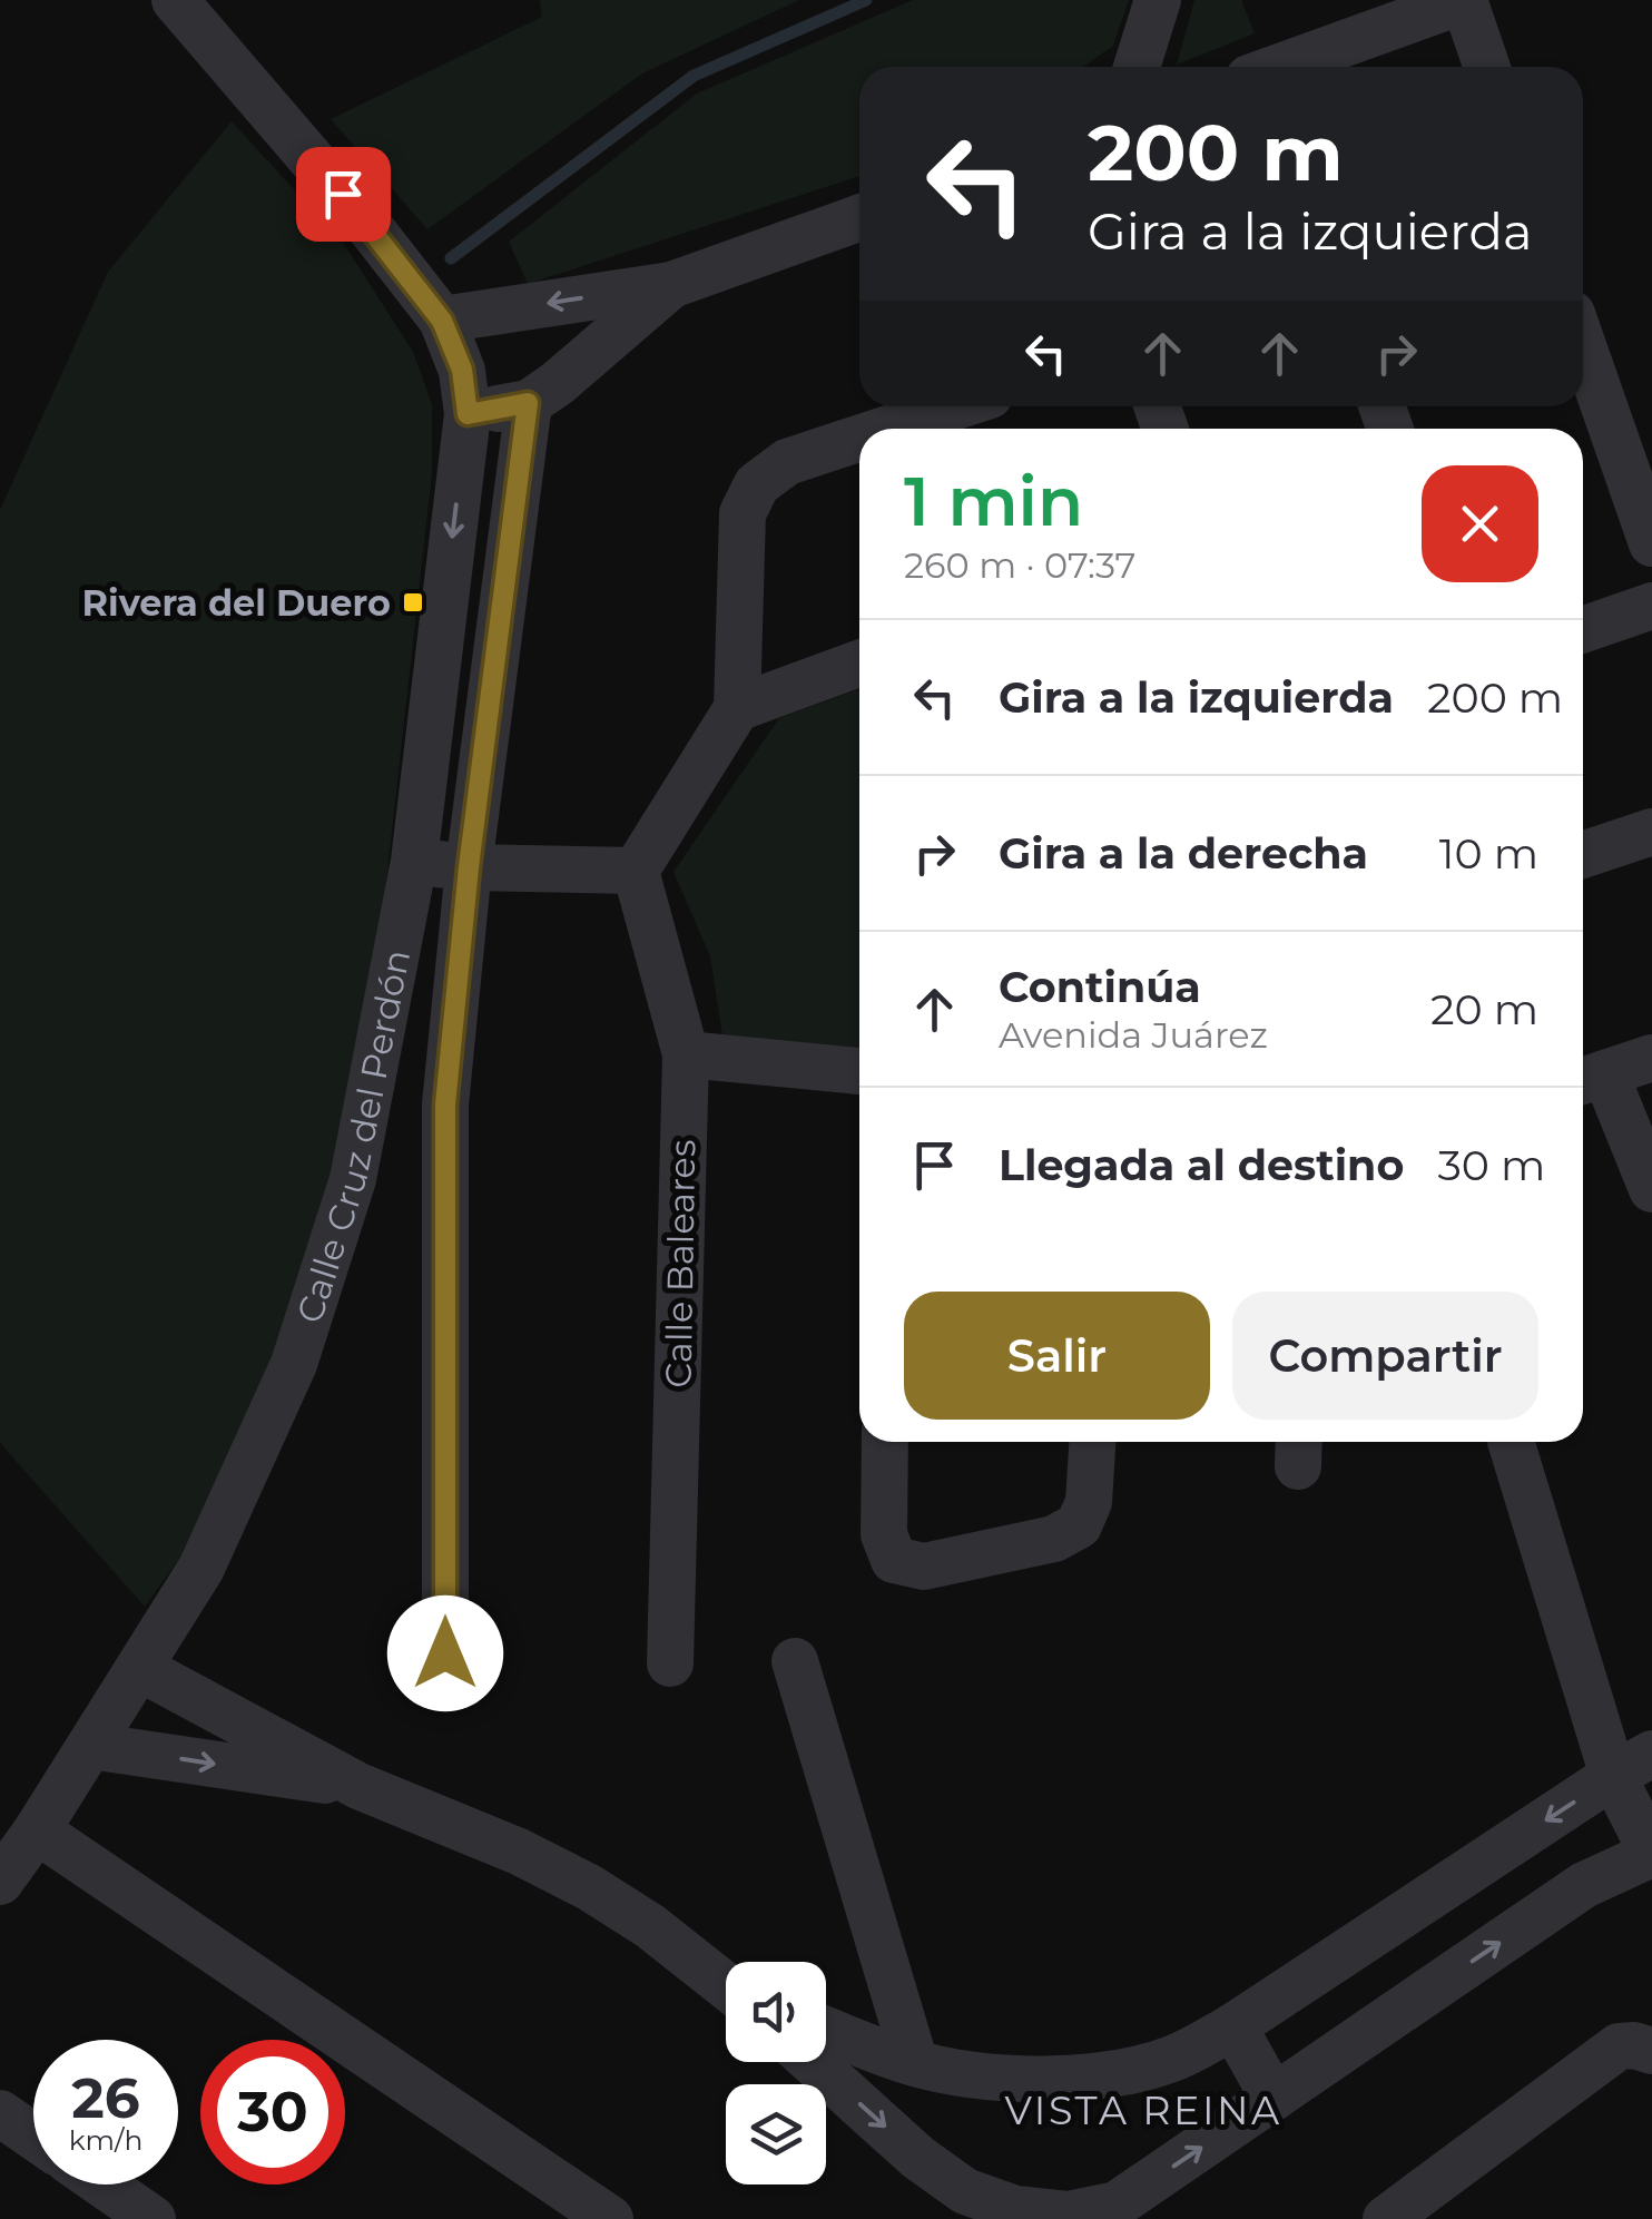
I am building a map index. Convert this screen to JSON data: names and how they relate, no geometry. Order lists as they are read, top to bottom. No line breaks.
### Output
{"streets":{"street":["Calle Cruz del Perdón","Calle Baleares"]},"districts":["VISTA REINA"],"places":{"transit":["Rivera del Duero"]},"page":{"turn":["200 m","Gira a la izquierda"],"heading":["1 min","260 m · 07:37"],"list":[{"name":"Gira a la izquierda","value":"200 m"},{"name":"Gira a la derecha","value":"10 m"},{"name":"Continúa","note":"Avenida Juárez","value":"20 m"},{"name":"Llegada al destino","value":"30 m"}],"buttons":["Salir","Compartir"],"speed":"26 km/h","limit":"30"}}
